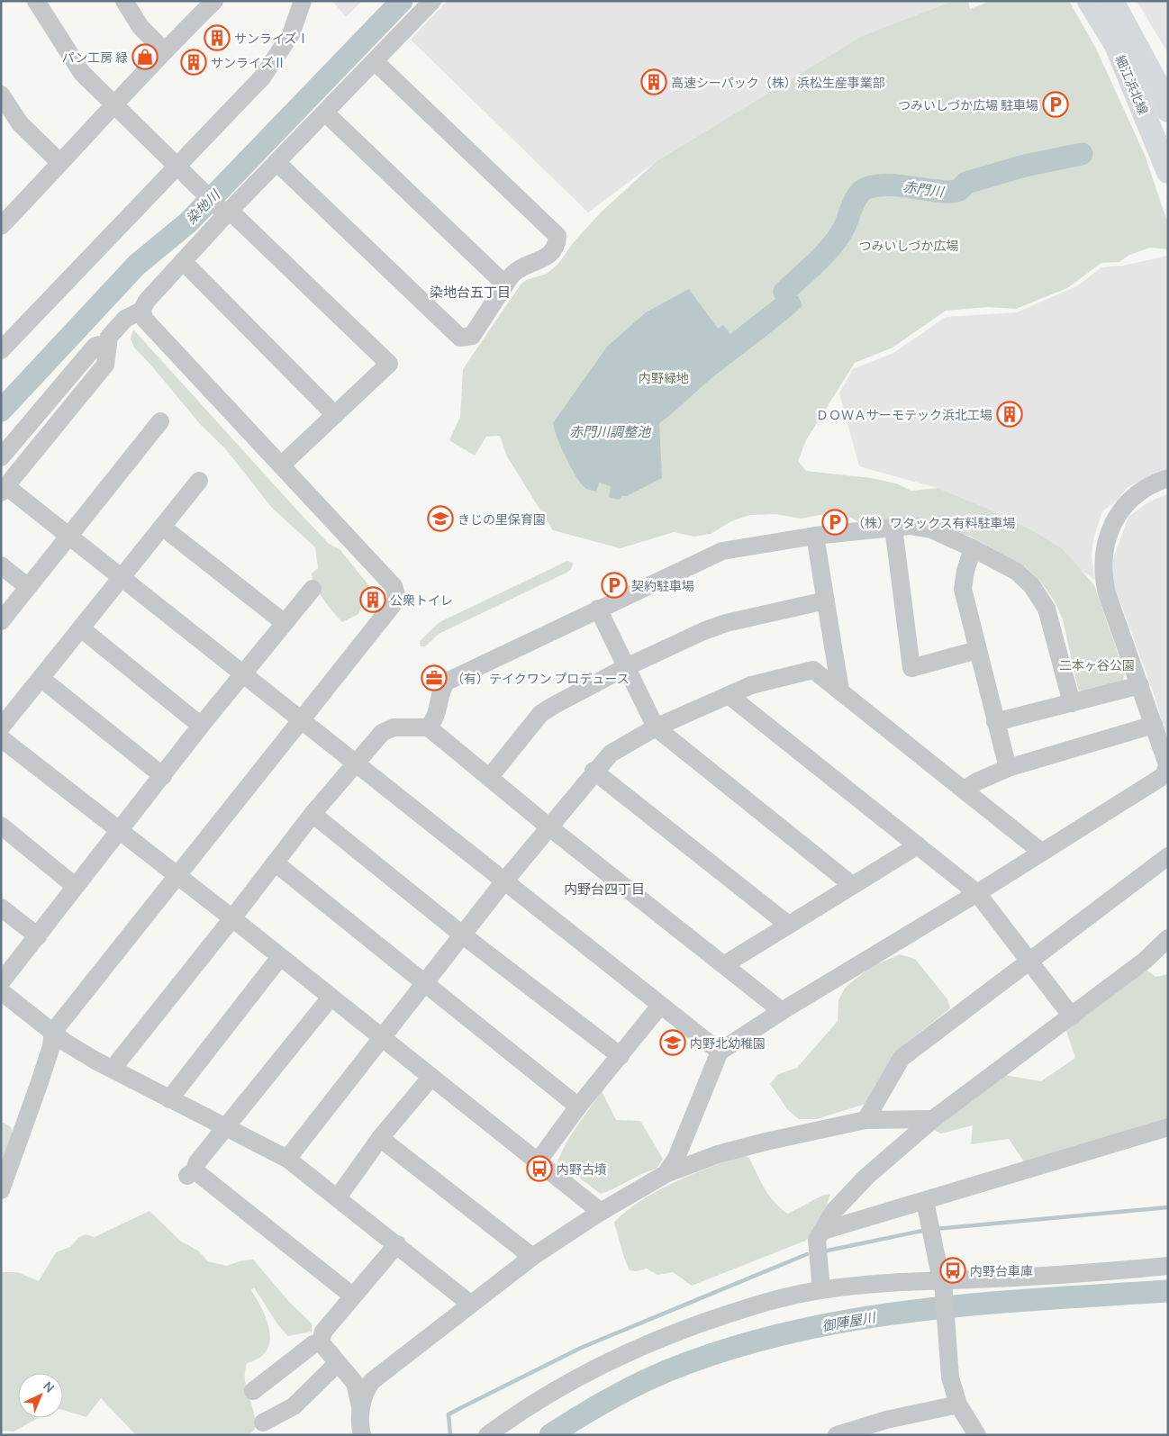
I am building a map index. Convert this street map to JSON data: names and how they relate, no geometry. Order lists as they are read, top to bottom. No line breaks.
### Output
{"streets":{"main road":["細江浜北線"]},"districts":["染地台五丁目","内野台四丁目"],"water":["赤門川","染地川","赤門川調整池","御陣屋川"],"parks":["つみいしづか広場","内野緑地","二本ヶ谷公園"],"places":{"building":["サンライズⅠ","サンライズⅡ","高速シーパック（株）浜松生産事業部","ＤＯＷＡサーモテック浜北工場","公衆トイレ"],"shop":["パン工房 緑"],"parking":["つみいしづか広場 駐車場","（株）ワタックス有料駐車場","契約駐車場"],"school or university":["きじの里保育園","内野北幼稚園"],"office":["（有）テイクワン プロデュース"],"bus stop":["内野古墳","内野台車庫"]},"north":"top right"}
